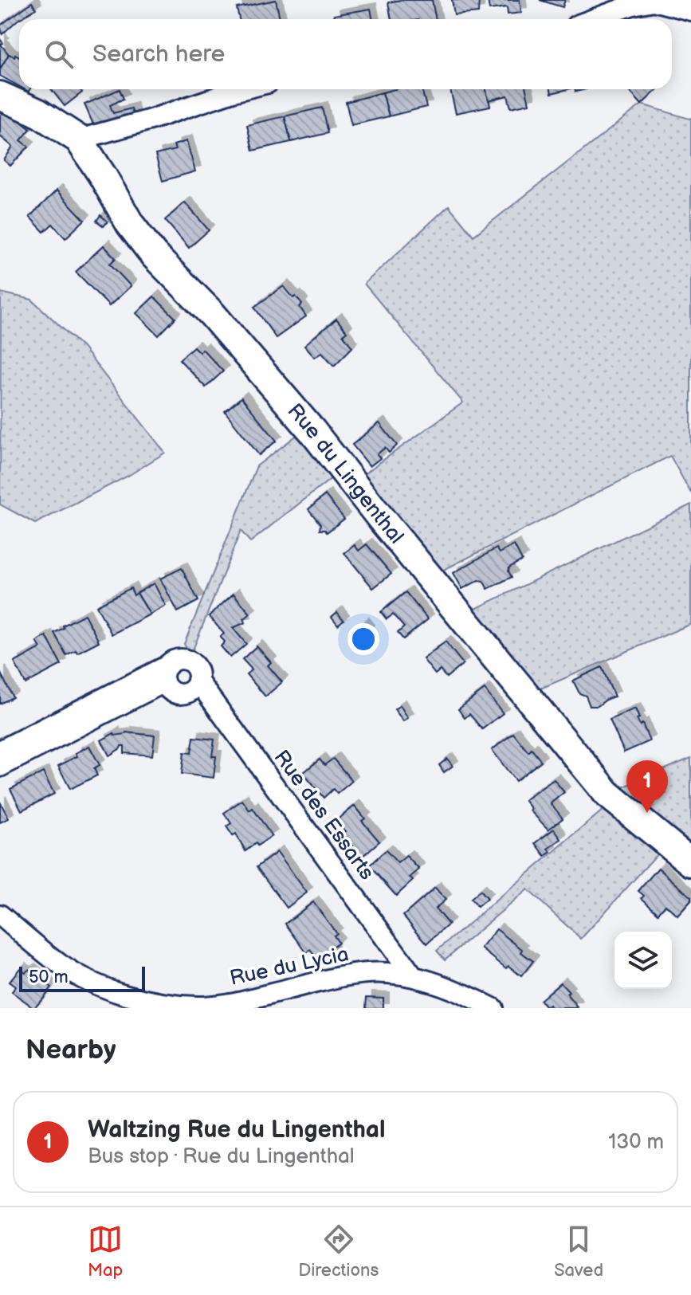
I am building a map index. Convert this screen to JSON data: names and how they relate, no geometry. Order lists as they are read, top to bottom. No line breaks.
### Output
{"streets":{"street":["Rue du Lingenthal","Rue des Essarts","Rue du Lycia"]},"crossings":[["Rue des Essarts","Rue du Lycia"]],"scale_bar":"50 m","page":{"search":"Search here","pins":"1","scale":"50 m","heading":"Nearby","list":[{"mark":"1","name":"Waltzing Rue du Lingenthal","note":"Bus stop · Rue du Lingenthal","value":"130 m"}],"nav":["Map","Directions","Saved"]}}
